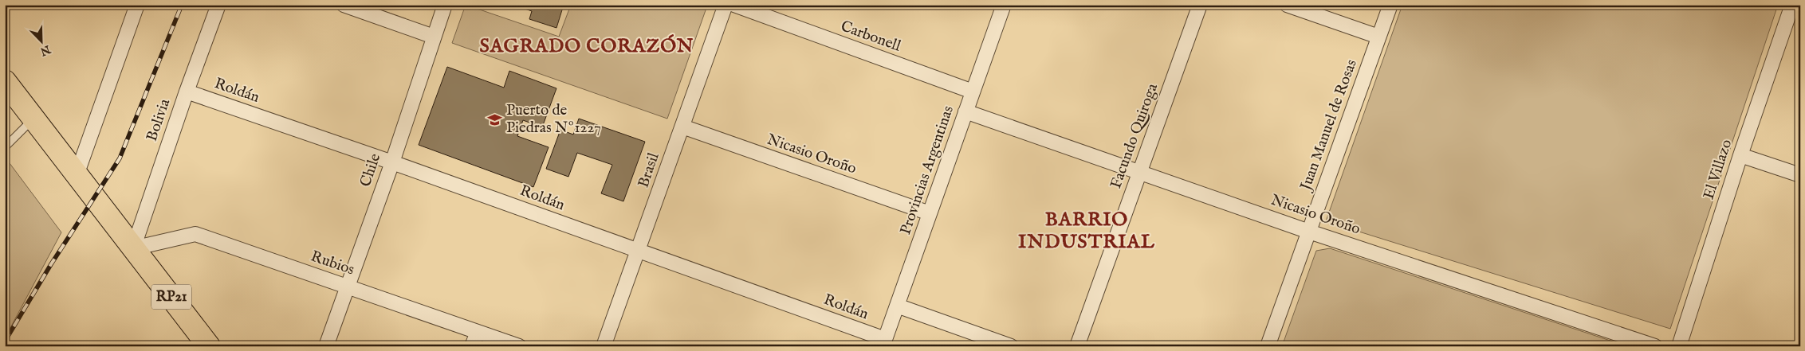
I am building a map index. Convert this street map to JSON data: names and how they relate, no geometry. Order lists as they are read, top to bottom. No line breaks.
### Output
{"streets":{"main road":["RP21"],"street":["Carbonell","Roldán","Bolivia","Juan Manuel de Rosas","Facundo Quiroga","Nicasio Oroño","El Villazo","Chile","Brasil","Provincias Argentinas","Rubios"]},"crossings":[["Carbonell","Provincias Argentinas"],["Roldán","Bolivia"],["Roldán","Chile"],["Roldán","Brasil"],["Roldán","Provincias Argentinas"],["Bolivia","Rubios"],["Bolivia","RP21"],["Juan Manuel de Rosas","Nicasio Oroño"],["Facundo Quiroga","Nicasio Oroño"],["Nicasio Oroño","Brasil"],["Nicasio Oroño","Provincias Argentinas"],["Chile","Rubios"],["Rubios","RP21"]],"districts":["SAGRADO CORAZÓN","BARRIO INDUSTRIAL"],"places":{"school or university":["Puerto de Piedras Nº1227"]},"north":"bottom right"}
